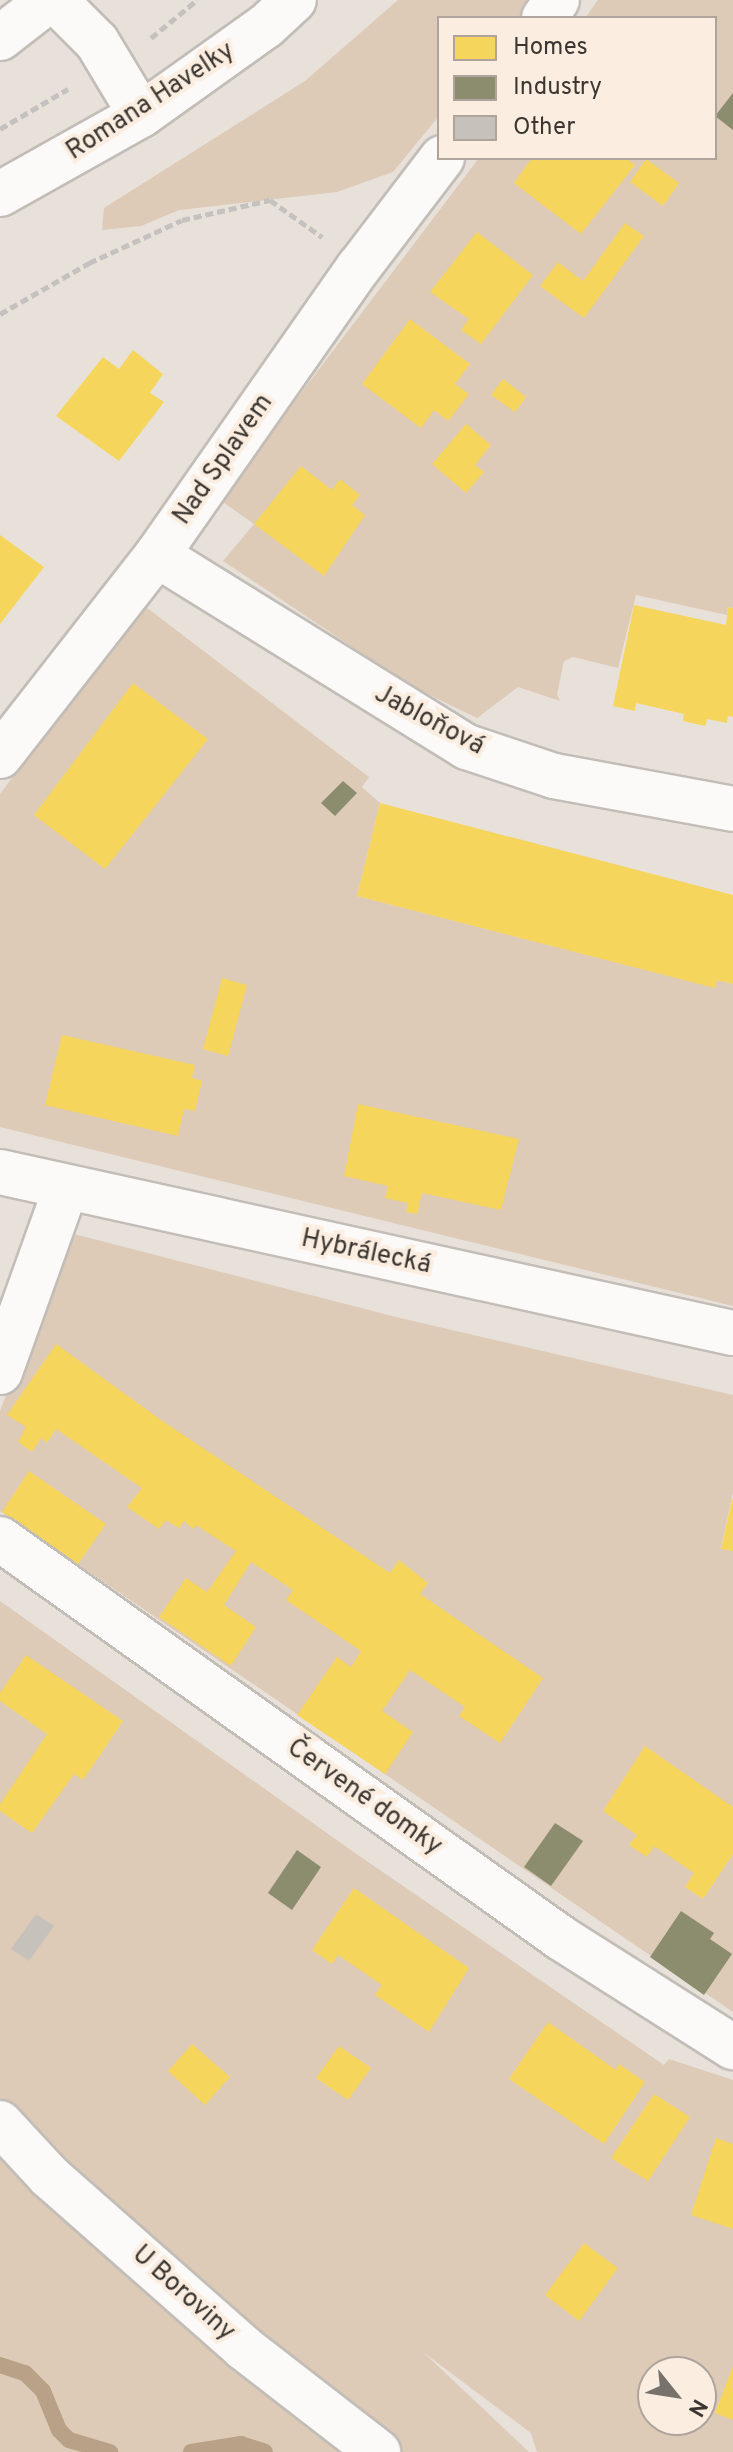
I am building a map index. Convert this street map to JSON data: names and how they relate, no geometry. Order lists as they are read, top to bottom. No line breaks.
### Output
{"streets":{"street":["Romana Havelky","Nad Splavem","Jabloňová","Hybrálecká","Červené domky","U Boroviny"]},"crossings":[["Nad Splavem","Jabloňová"]],"legend":["Homes","Industry","Other"],"north":"bottom right"}
